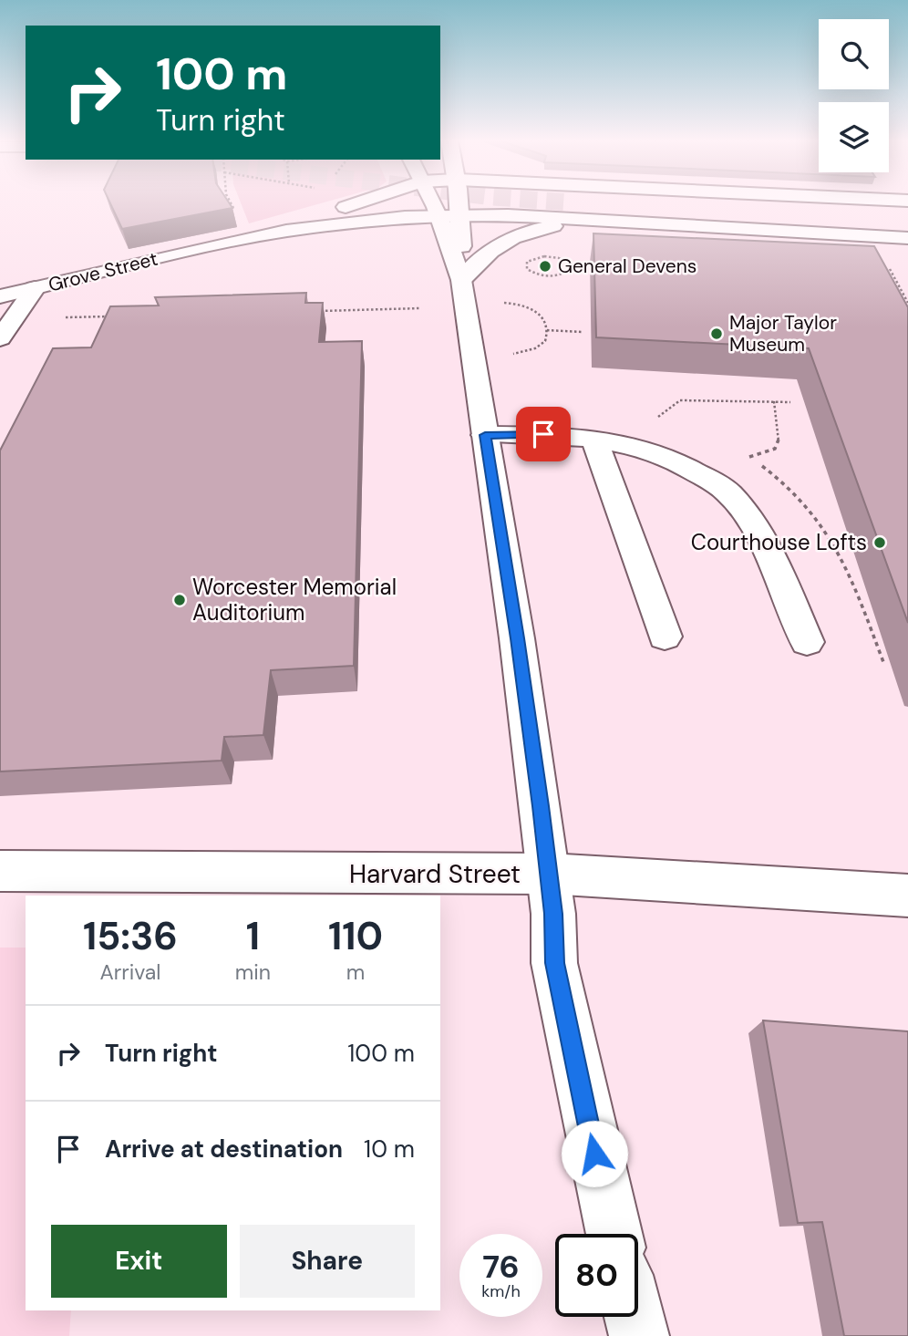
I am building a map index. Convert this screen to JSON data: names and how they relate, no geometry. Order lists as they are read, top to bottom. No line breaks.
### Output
{"streets":{"main road":["Grove Street","Harvard Street"]},"places":["General Devens","Major Taylor Museum","Courthouse Lofts","Worcester Memorial Auditorium"],"page":{"turn":["100 m","Turn right"],"eta":["15:36","Arrival","1","min","110","m"],"list":[{"name":"Turn right","value":"100 m"},{"name":"Arrive at destination","value":"10 m"}],"buttons":["Exit","Share"],"speed":"76 km/h","limit":"80"}}
